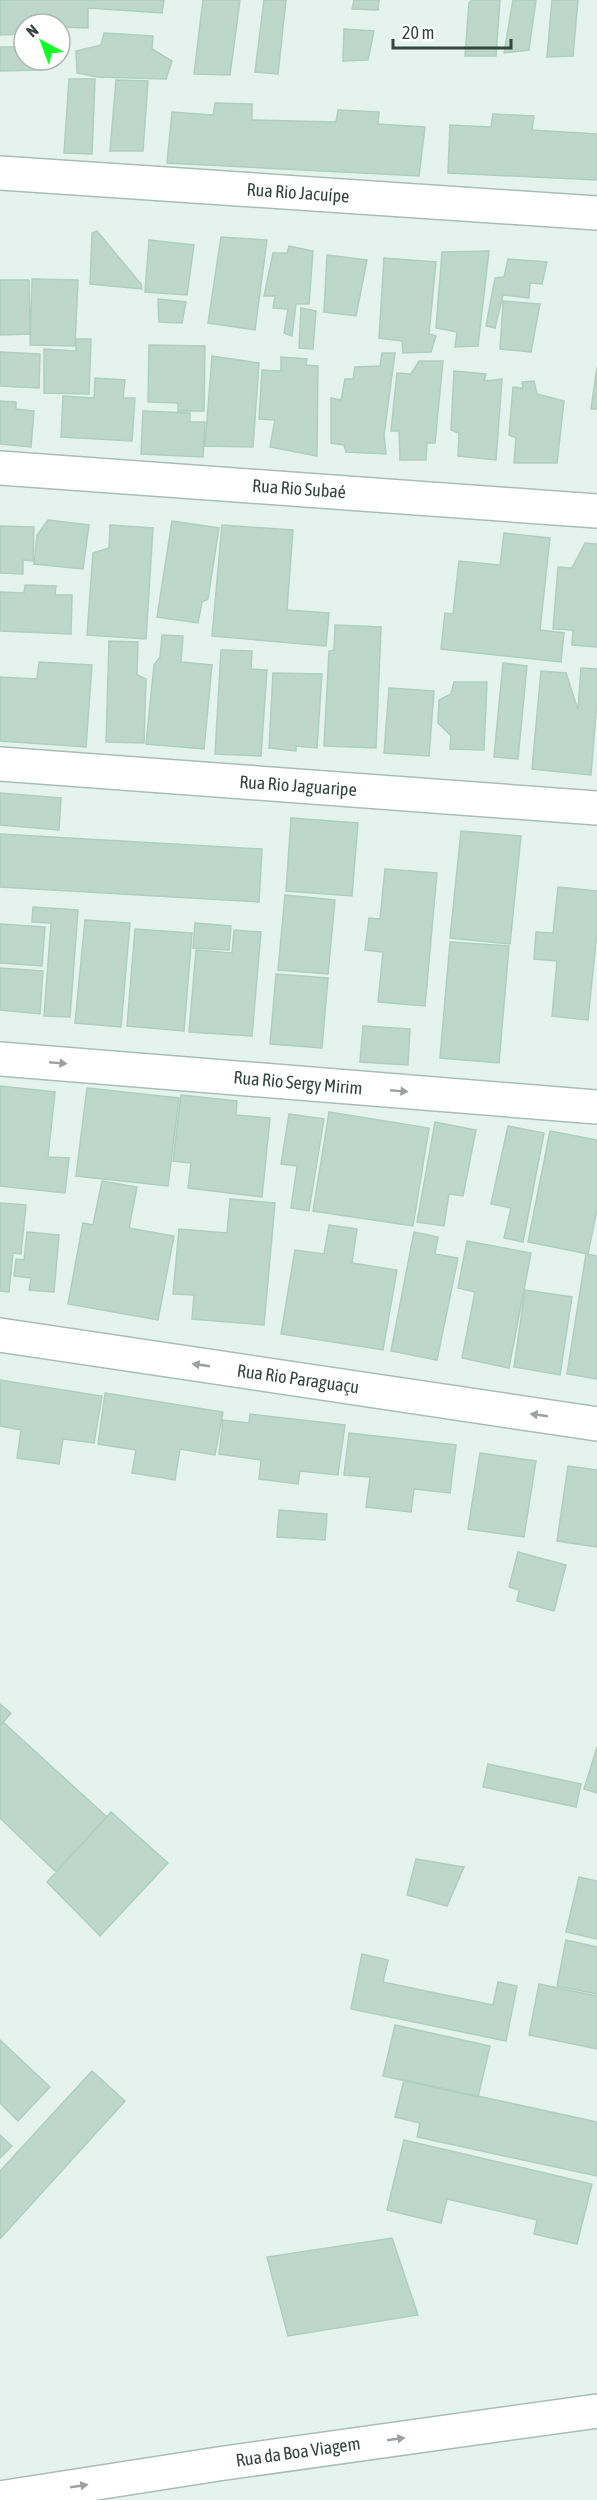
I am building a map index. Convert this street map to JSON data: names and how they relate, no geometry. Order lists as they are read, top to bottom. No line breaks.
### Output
{"streets":{"street":["Rua Rio Jacuípe","Rua Rio Subaé","Rua Rio Jaguaripe","Rua Rio Sergy Mirim","Rua Rio Paraguaçu","Rua da Boa Viagem"]},"one_way":["Rua Rio Sergy Mirim","Rua Rio Paraguaçu","Rua da Boa Viagem"],"scale_bar":"20 m","north":"top left"}
